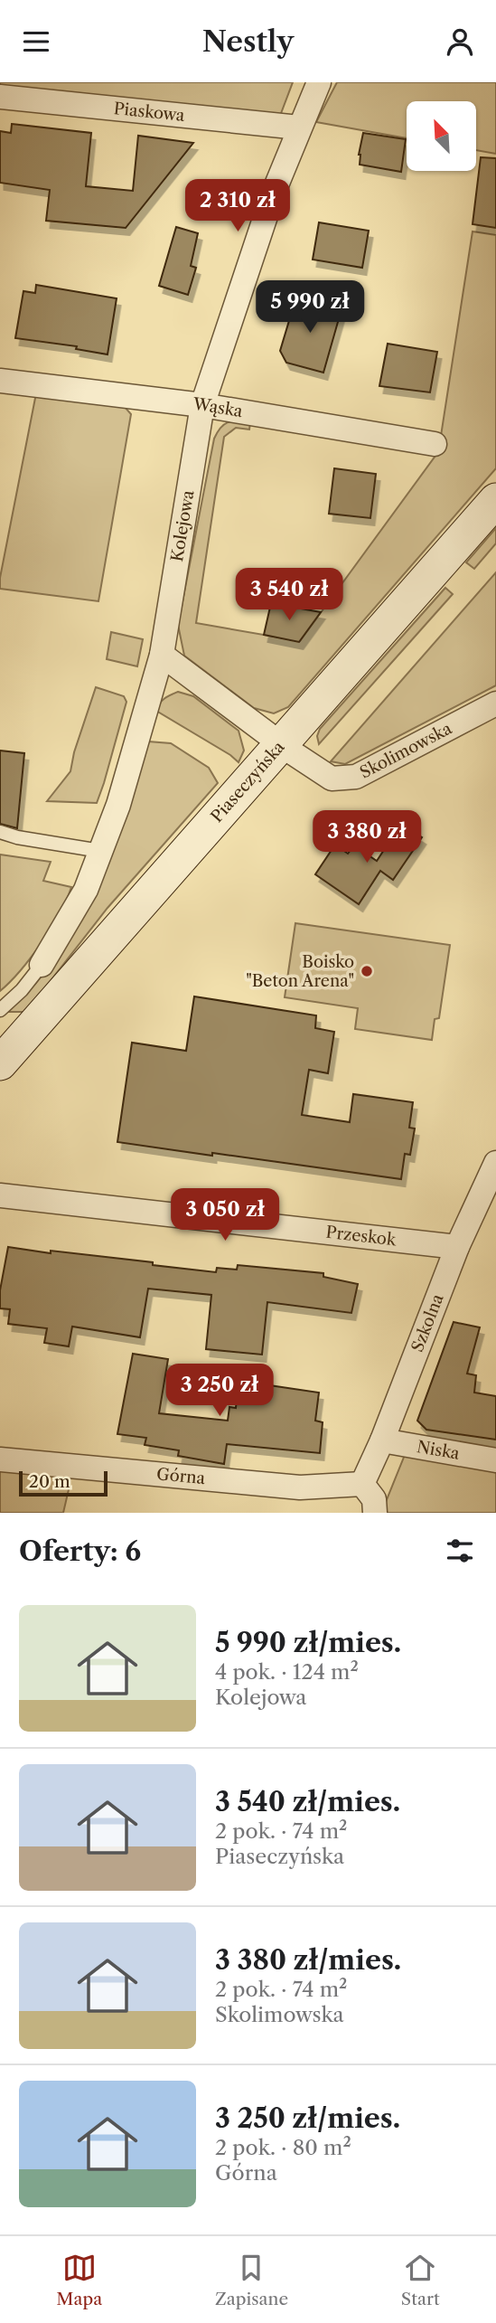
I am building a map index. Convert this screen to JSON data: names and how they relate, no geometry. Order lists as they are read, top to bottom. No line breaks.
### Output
{"streets":{"main road":["Piaseczyńska"],"street":["Piaskowa","Wąska","Kolejowa","Skolimowska","Przeskok","Szkolna","Niska","Górna"]},"crossings":[["Piaskowa","Kolejowa"],["Wąska","Kolejowa"],["Kolejowa","Skolimowska"],["Skolimowska","Piaseczyńska"],["Przeskok","Szkolna"],["Szkolna","Niska"],["Szkolna","Górna"]],"places":["Boisko \"Beton Arena\""],"scale_bar":"20 m","north":"top left","page":{"header":"Nestly","price":["2 310 zł","5 990 zł","3 540 zł","3 380 zł","3 050 zł","3 250 zł"],"scale":"20 m","heading":"Oferty: 6","list":[{"name":"5 990 zł/mies.","note":"4 pok. · 124 m² · Kolejowa"},{"name":"3 540 zł/mies.","note":"2 pok. · 74 m² · Piaseczyńska"},{"name":"3 380 zł/mies.","note":"2 pok. · 74 m² · Skolimowska"},{"name":"3 250 zł/mies.","note":"2 pok. · 80 m² · Górna"}],"tabs":["Mapa","Zapisane","Start"]}}
